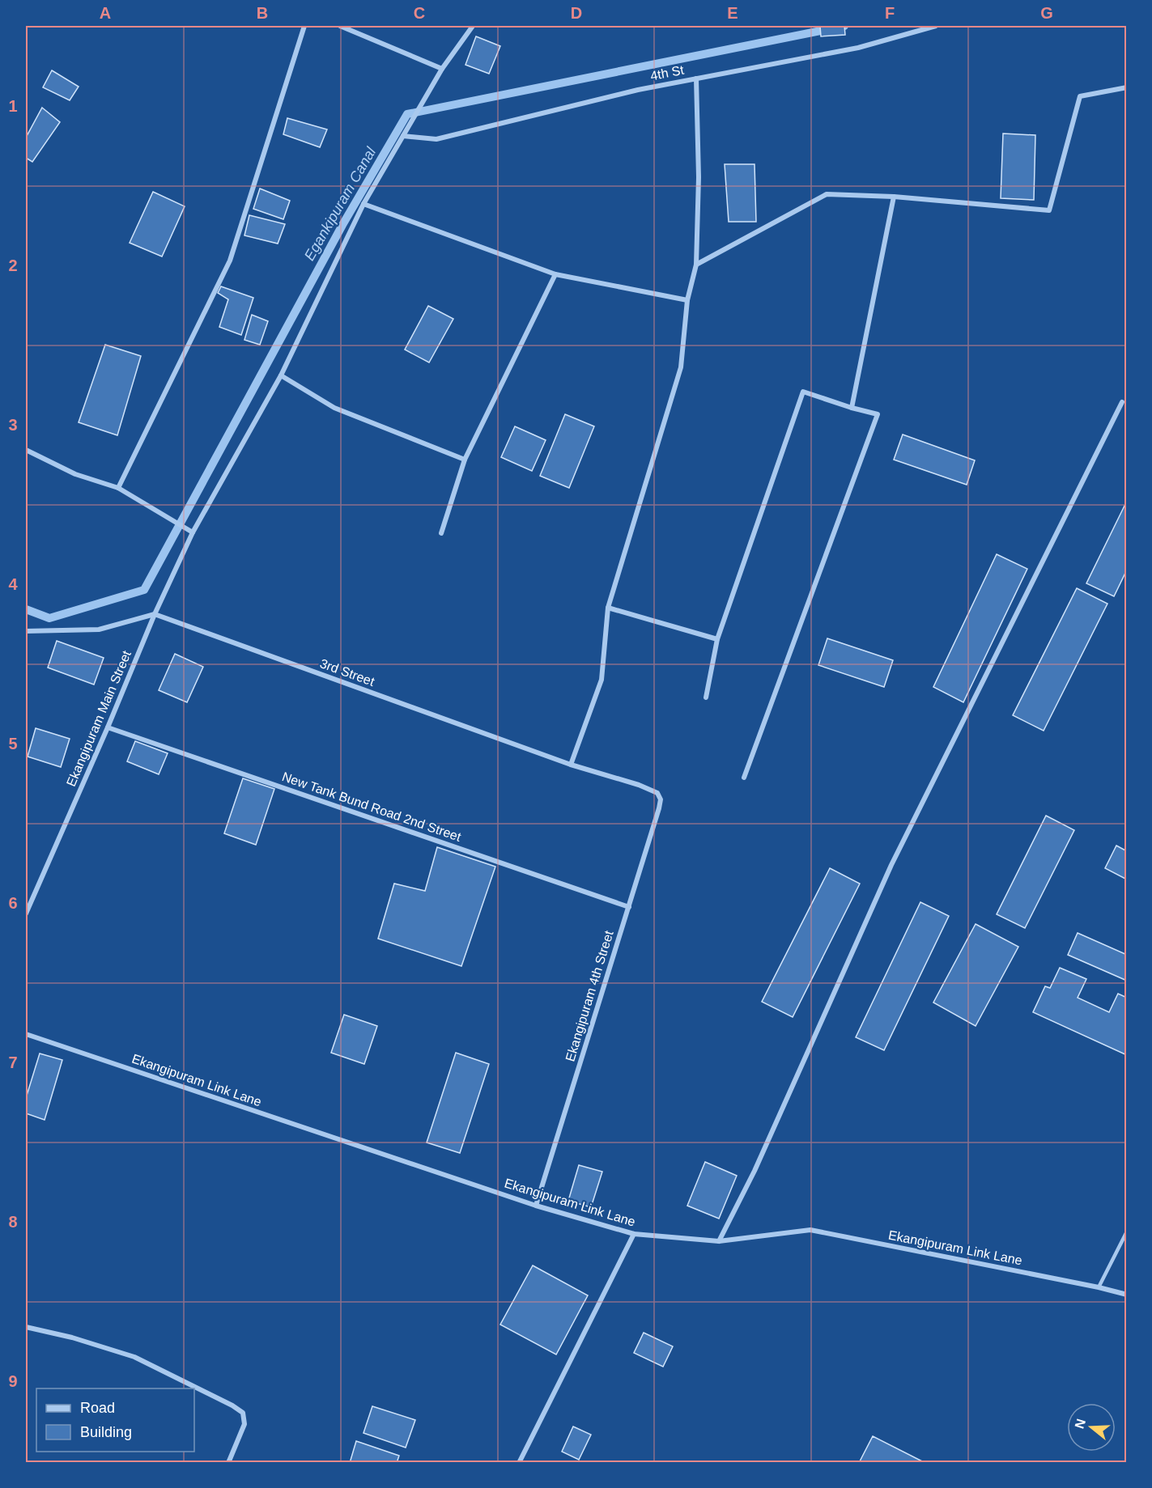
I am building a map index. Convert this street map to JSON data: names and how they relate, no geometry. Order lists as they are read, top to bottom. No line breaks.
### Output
{"streets":{"street":["4th St","3rd Street","Ekangipuram Main Street","New Tank Bund Road 2nd Street","Ekangipuram 4th Street","Ekangipuram Link Lane"]},"crossings":[["4th St","Ekangipuram Main Street"],["3rd Street","Ekangipuram Main Street"],["3rd Street","Ekangipuram 4th Street"],["Ekangipuram Main Street","New Tank Bund Road 2nd Street"],["New Tank Bund Road 2nd Street","Ekangipuram 4th Street"],["Ekangipuram 4th Street","Ekangipuram Link Lane"]],"water":["Egankipuram Canal"],"legend":["Road","Building"],"north":"left","grid":{"columns":["A","B","C","D","E","F","G"],"rows":["1","2","3","4","5","6","7","8","9"]}}
